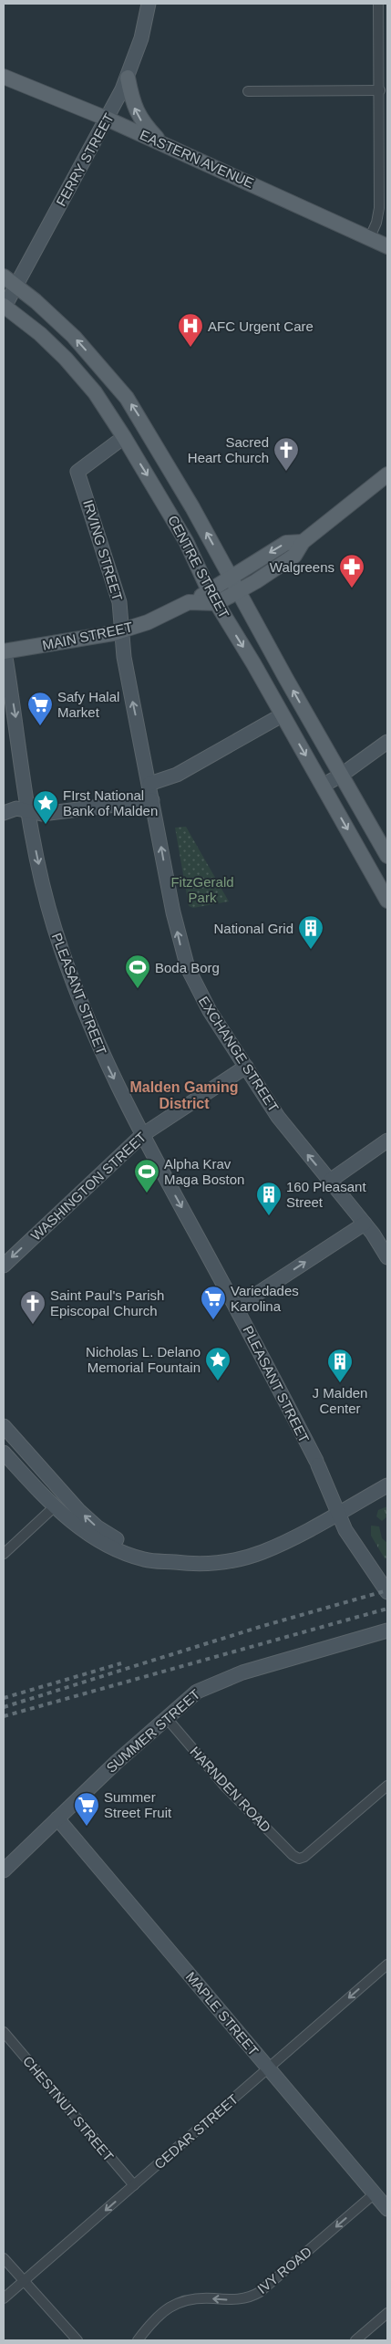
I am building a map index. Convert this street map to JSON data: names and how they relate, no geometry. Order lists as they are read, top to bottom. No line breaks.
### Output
{"streets":{"main road":["EASTERN AVENUE","CENTRE STREET","MAIN STREET"],"street":["FERRY STREET","IRVING STREET","PLEASANT STREET","EXCHANGE STREET","WASHINGTON STREET","SUMMER STREET","HARNDEN ROAD","MAPLE STREET","CHESTNUT STREET","CEDAR STREET","IVY ROAD"]},"crossings":[["EASTERN AVENUE","FERRY STREET"],["FERRY STREET","CENTRE STREET"],["IRVING STREET","CENTRE STREET"],["IRVING STREET","MAIN STREET"],["IRVING STREET","EXCHANGE STREET"],["CENTRE STREET","MAIN STREET"],["MAIN STREET","PLEASANT STREET"],["MAIN STREET","EXCHANGE STREET"],["PLEASANT STREET","WASHINGTON STREET"],["EXCHANGE STREET","WASHINGTON STREET"],["SUMMER STREET","HARNDEN ROAD"],["SUMMER STREET","MAPLE STREET"],["MAPLE STREET","CEDAR STREET"],["MAPLE STREET","IVY ROAD"],["CHESTNUT STREET","CEDAR STREET"]],"one_way":["PLEASANT STREET","EXCHANGE STREET","WASHINGTON STREET","CEDAR STREET","IVY ROAD"],"districts":["Malden Gaming District"],"parks":["FitzGerald Park"],"places":{"hospital":["AFC Urgent Care"],"church":["Sacred Heart Church","Saint Paul's Parish Episcopal Church"],"pharmacy":["Walgreens"],"supermarket":["Safy Halal Market","Variedades Karolina","Summer Street Fruit"],"place":["FIrst National Bank of Malden","Nicholas L. Delano Memorial Fountain"],"building":["National Grid","160 Pleasant Street","J Malden Center"],"sports":["Boda Borg","Alpha Krav Maga Boston"]}}
